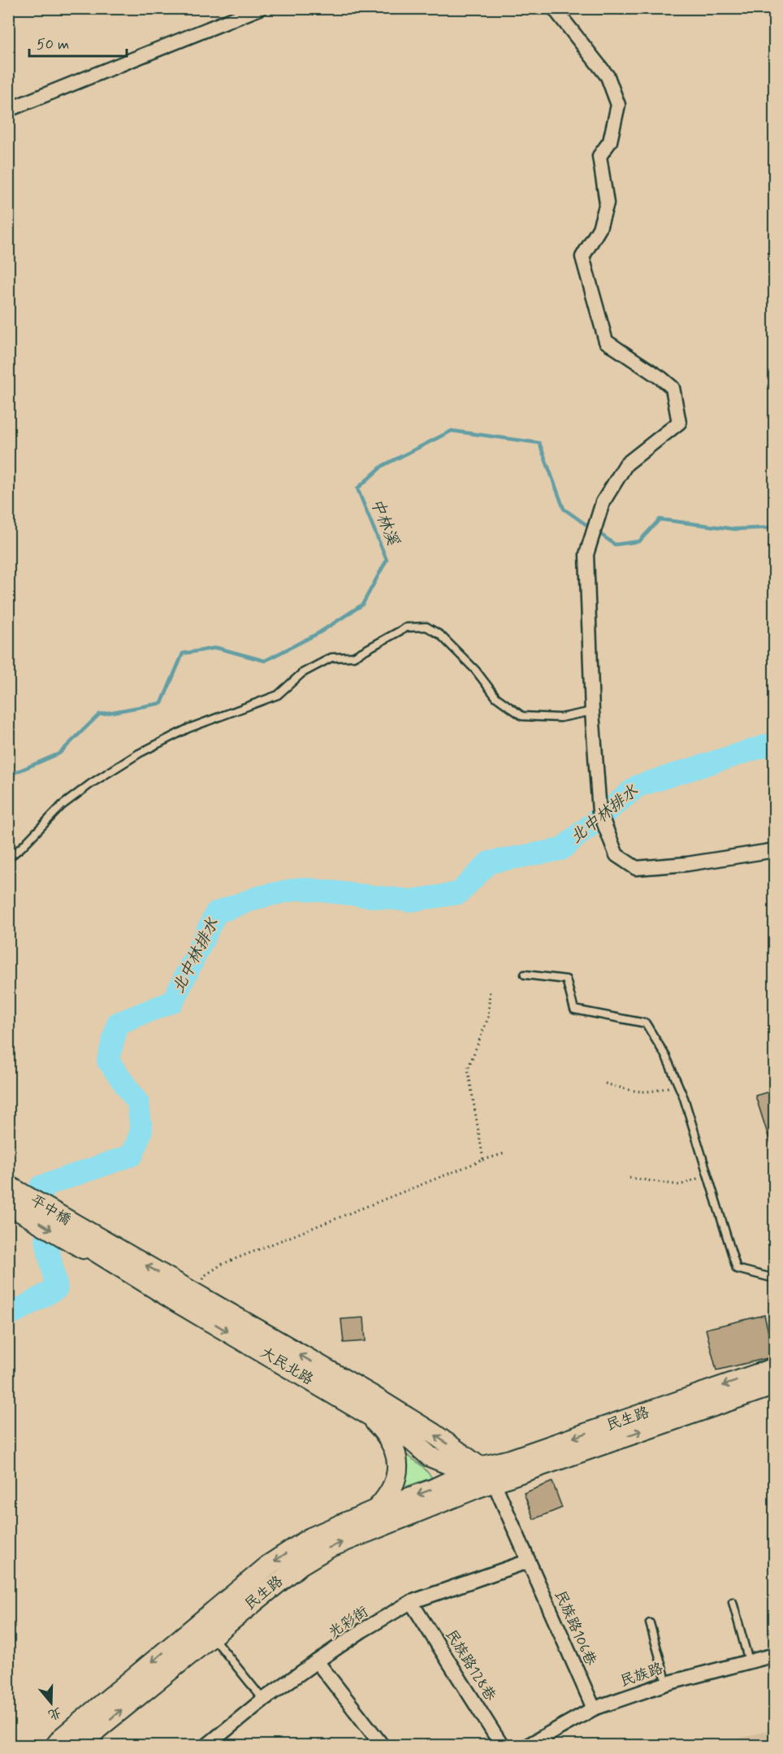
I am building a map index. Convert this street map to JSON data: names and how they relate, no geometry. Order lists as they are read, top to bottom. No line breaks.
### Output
{"streets":{"main road":["平中橋","大民北路","民生路"],"street":["光彩街","民族路106巷","民族路128巷","民族路"]},"crossings":[["平中橋","大民北路"],["大民北路","民生路"],["大民北路","民族路106巷"],["民生路","民族路106巷"],["光彩街","民族路106巷"],["光彩街","民族路128巷"],["民族路106巷","民族路"]],"water":["中林溪","北中林排水"],"scale_bar":"50 m","north":"bottom"}
